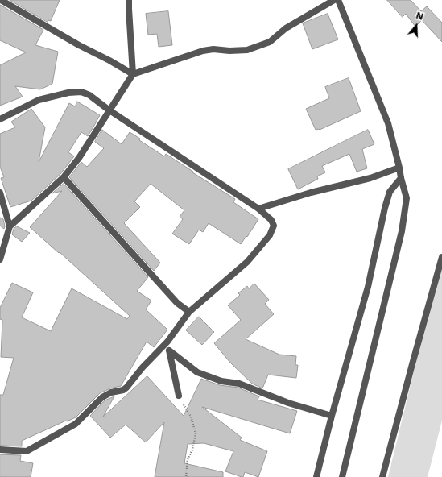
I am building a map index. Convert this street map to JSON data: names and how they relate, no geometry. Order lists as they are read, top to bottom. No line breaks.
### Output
{"north":"top"}
